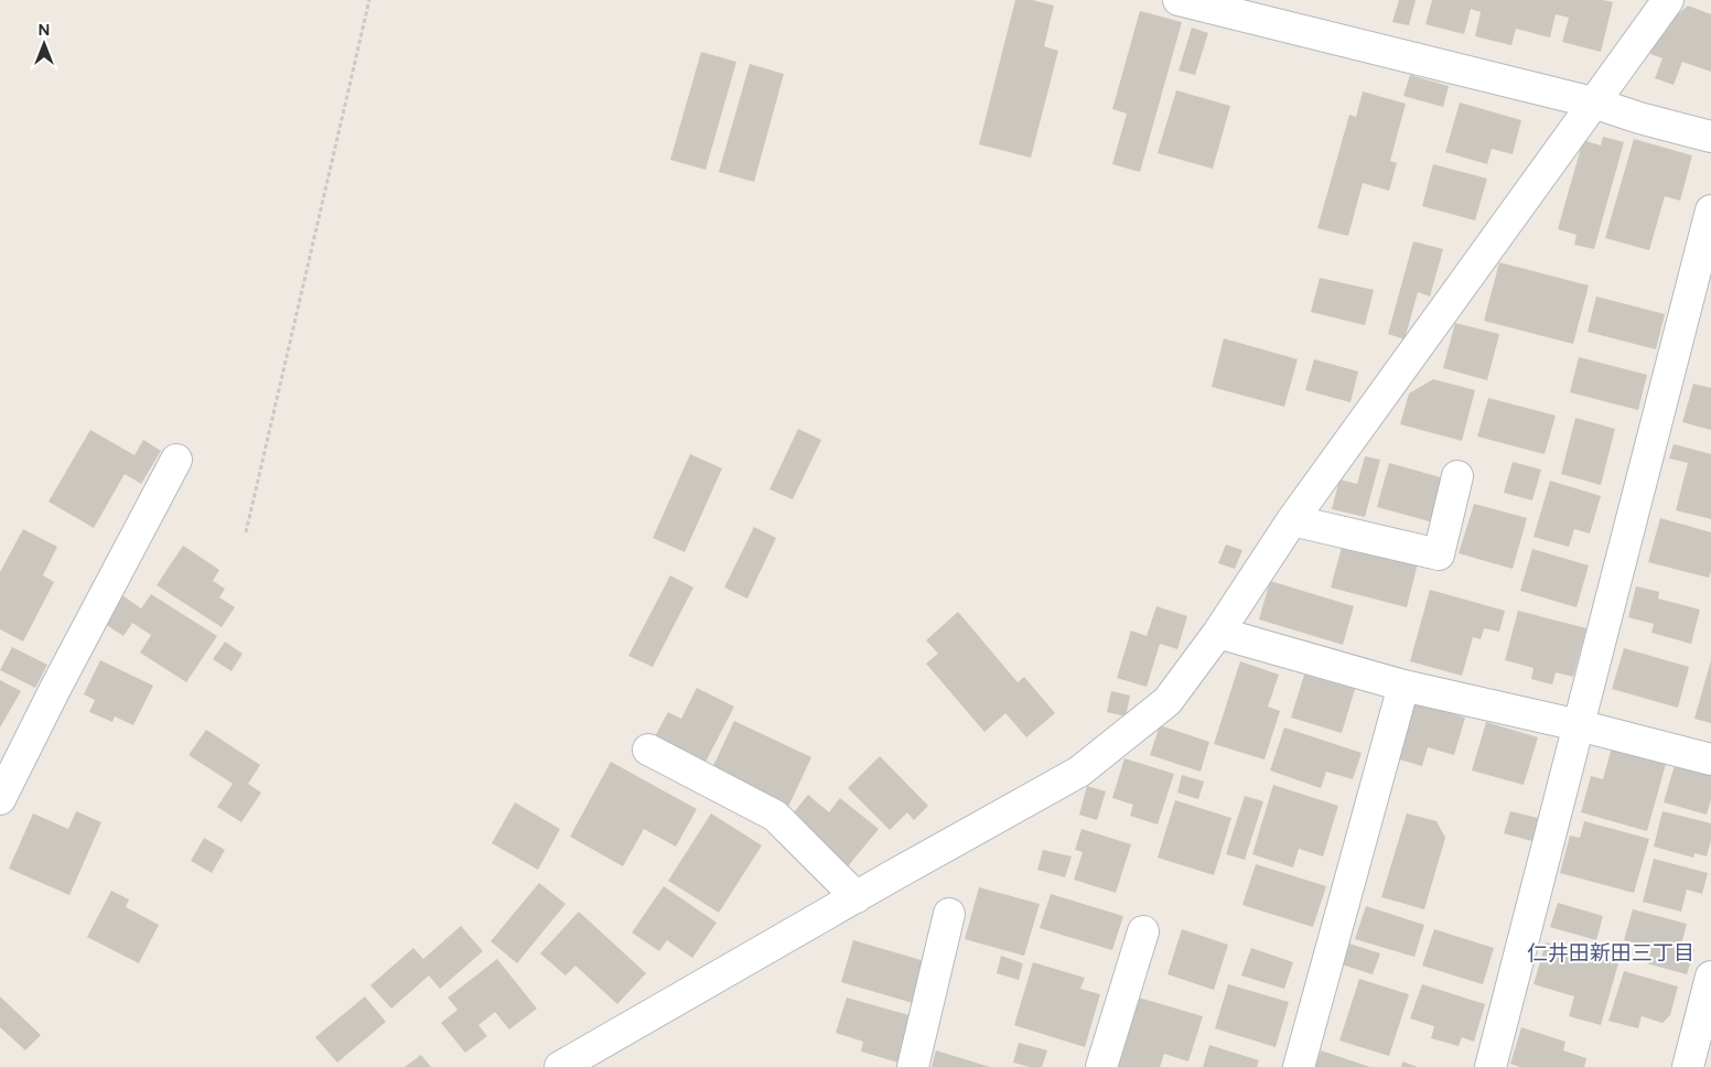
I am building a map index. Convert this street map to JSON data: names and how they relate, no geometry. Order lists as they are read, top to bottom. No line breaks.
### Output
{"districts":["仁井田新田三丁目"],"north":"top"}
